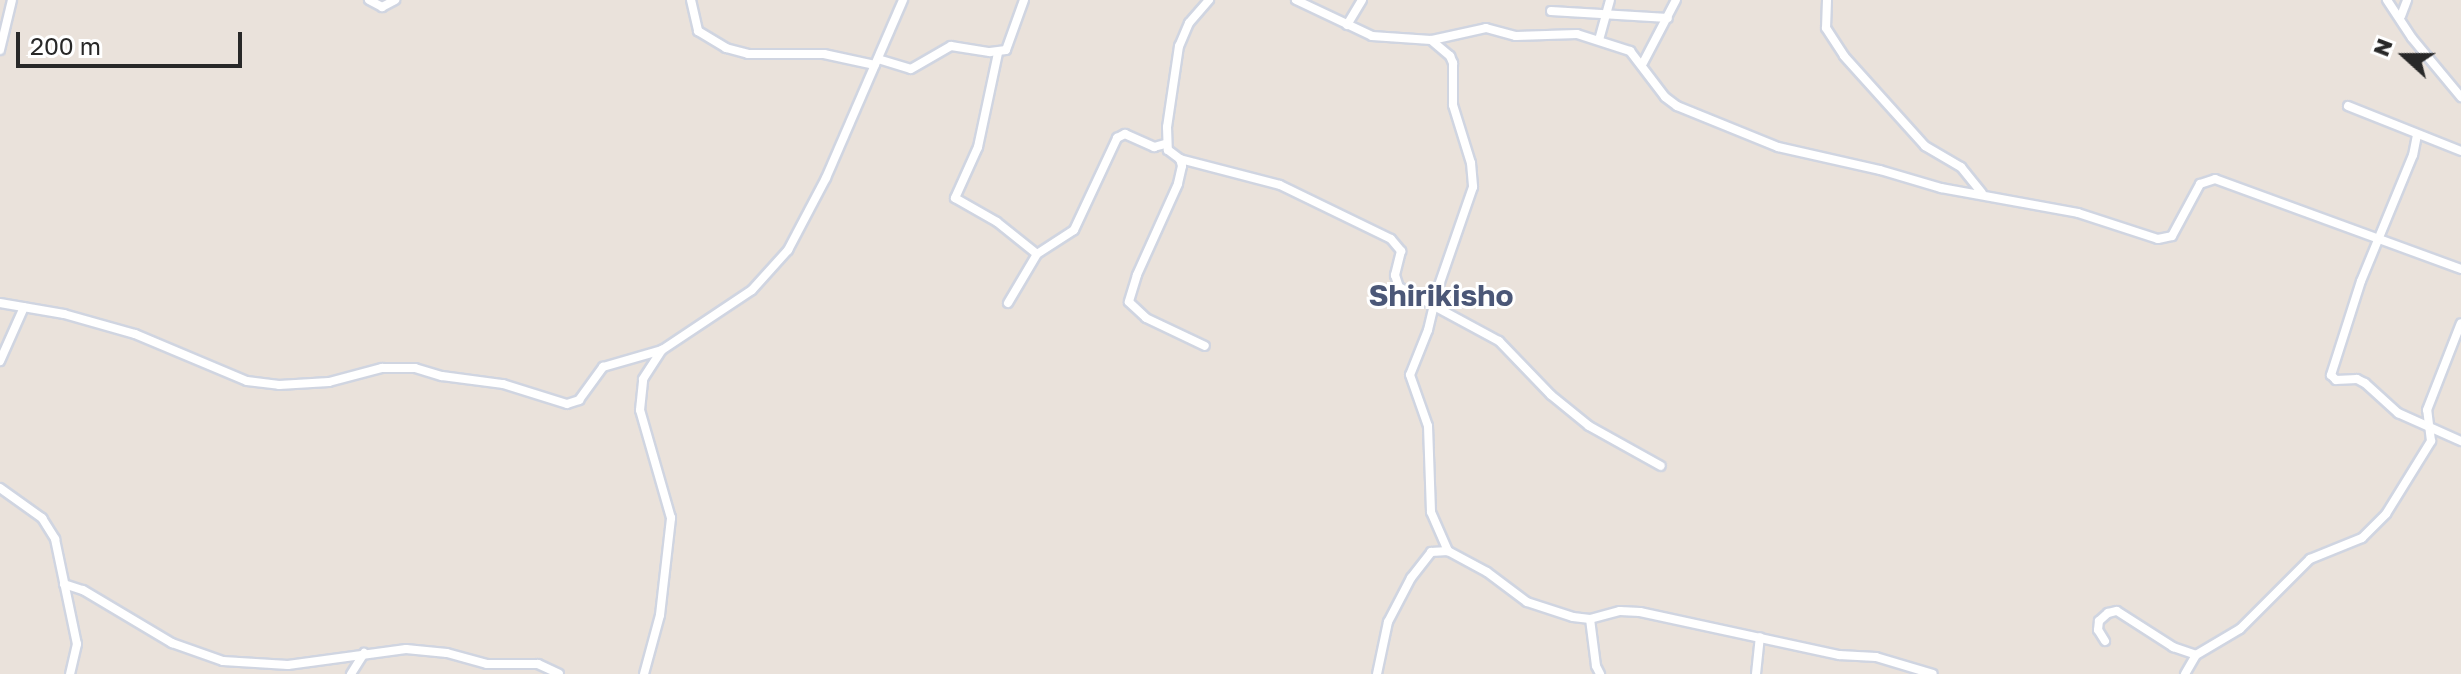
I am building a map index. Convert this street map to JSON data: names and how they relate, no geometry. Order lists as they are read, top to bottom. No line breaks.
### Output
{"districts":["Shirikisho"],"scale_bar":"200 m","north":"left"}
